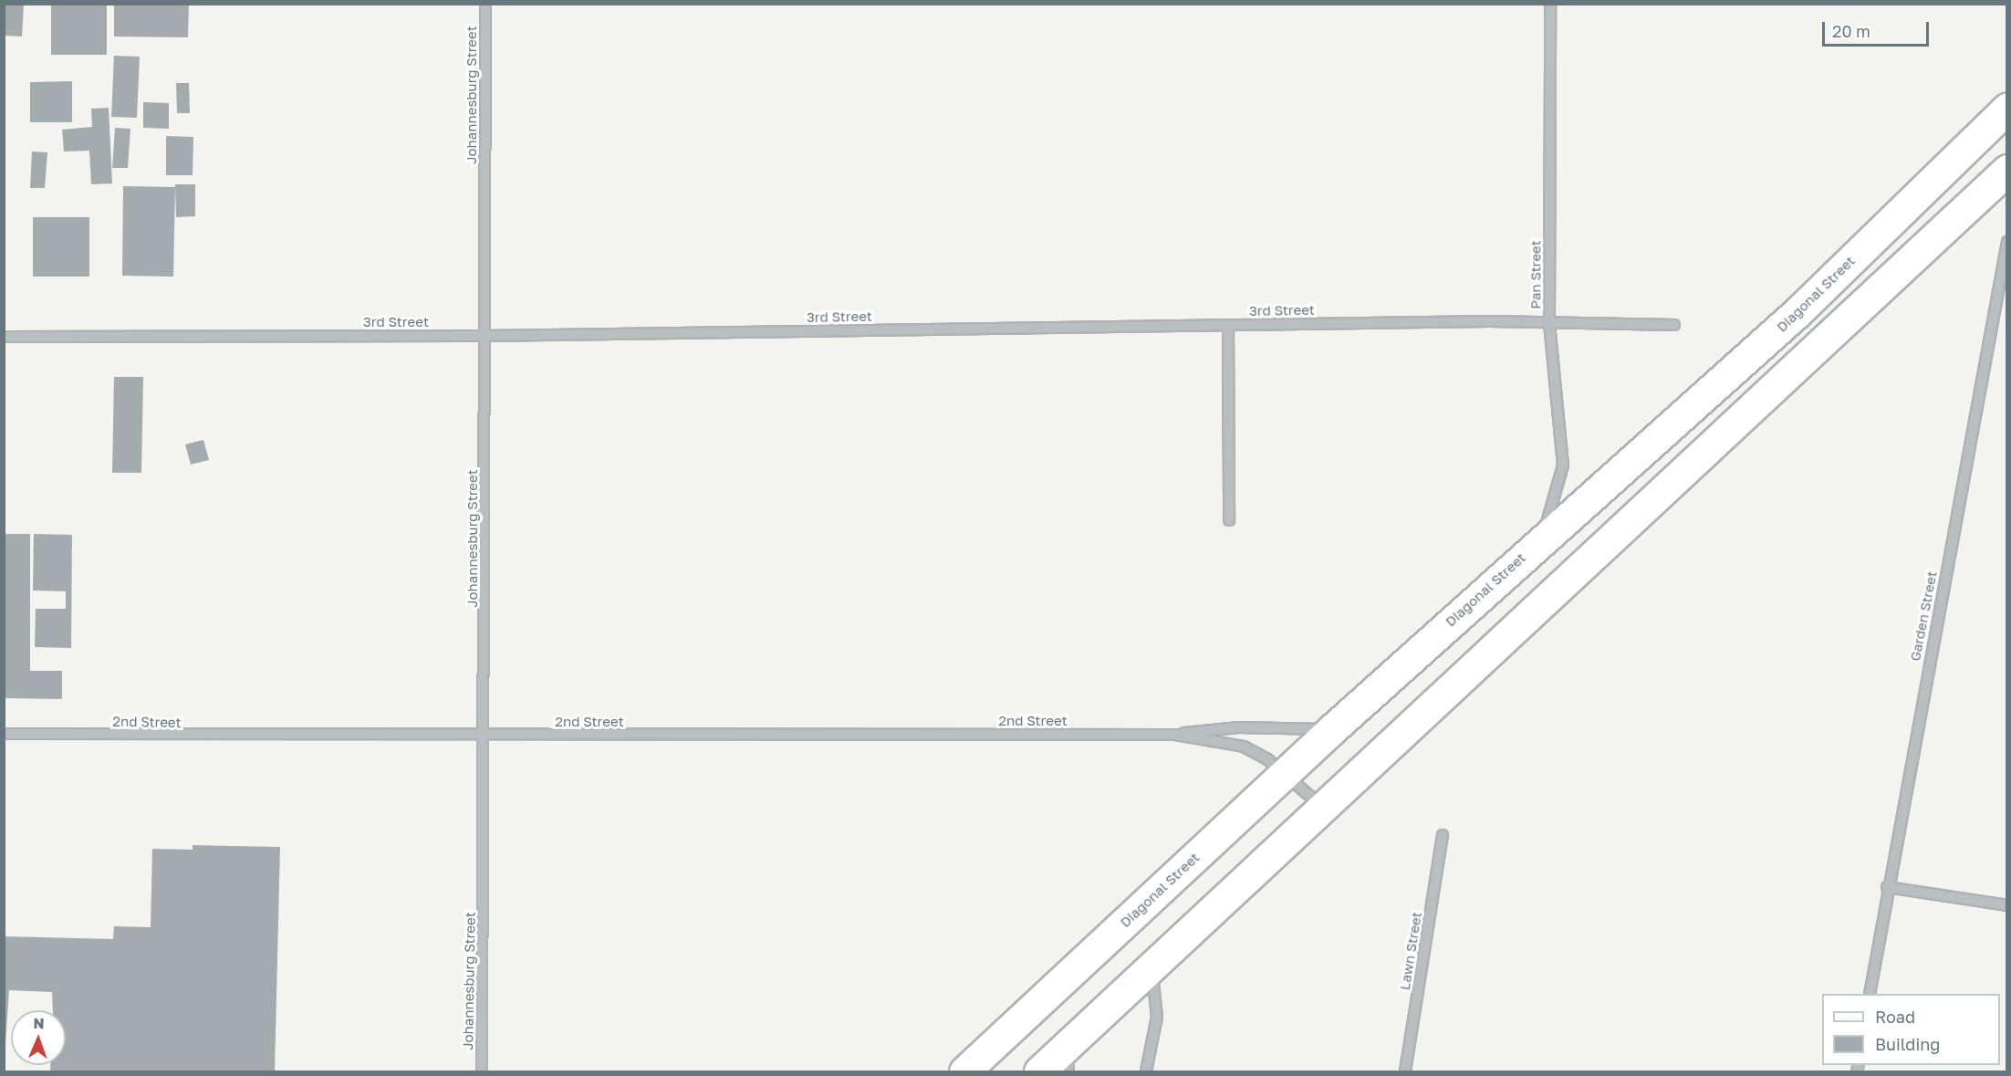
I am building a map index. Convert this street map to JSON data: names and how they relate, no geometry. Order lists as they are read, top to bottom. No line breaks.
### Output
{"streets":{"main road":["Diagonal Street"],"street":["Johannesburg Street","Pan Street","3rd Street","Garden Street","2nd Street","Lawn Street"]},"crossings":[["Johannesburg Street","3rd Street"],["Johannesburg Street","2nd Street"],["Pan Street","Diagonal Street"],["Pan Street","3rd Street"],["Diagonal Street","2nd Street"]],"legend":["Road","Building"],"scale_bar":"20 m","north":"top"}
